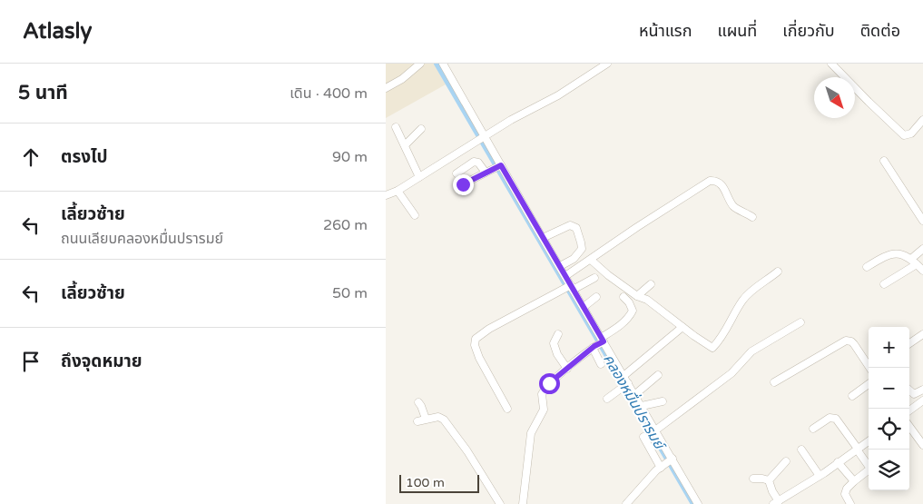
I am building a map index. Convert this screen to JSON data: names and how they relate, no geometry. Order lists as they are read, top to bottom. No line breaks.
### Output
{"water":["คลองหมื่นปรารมย์"],"scale_bar":"100 m","north":"bottom right","page":{"header":"Atlasly","nav":["หน้าแรก","แผนที่","เกี่ยวกับ","ติดต่อ"],"heading":["5 นาที","เดิน · 400 m"],"list":[["ตรงไป","90 m"],["เลี้ยวซ้าย","ถนนเลียบคลองหมื่นปรารมย์","260 m"],["เลี้ยวซ้าย","50 m"],"ถึงจุดหมาย"],"map_buttons":["+","−"],"scale":"100 m"}}
